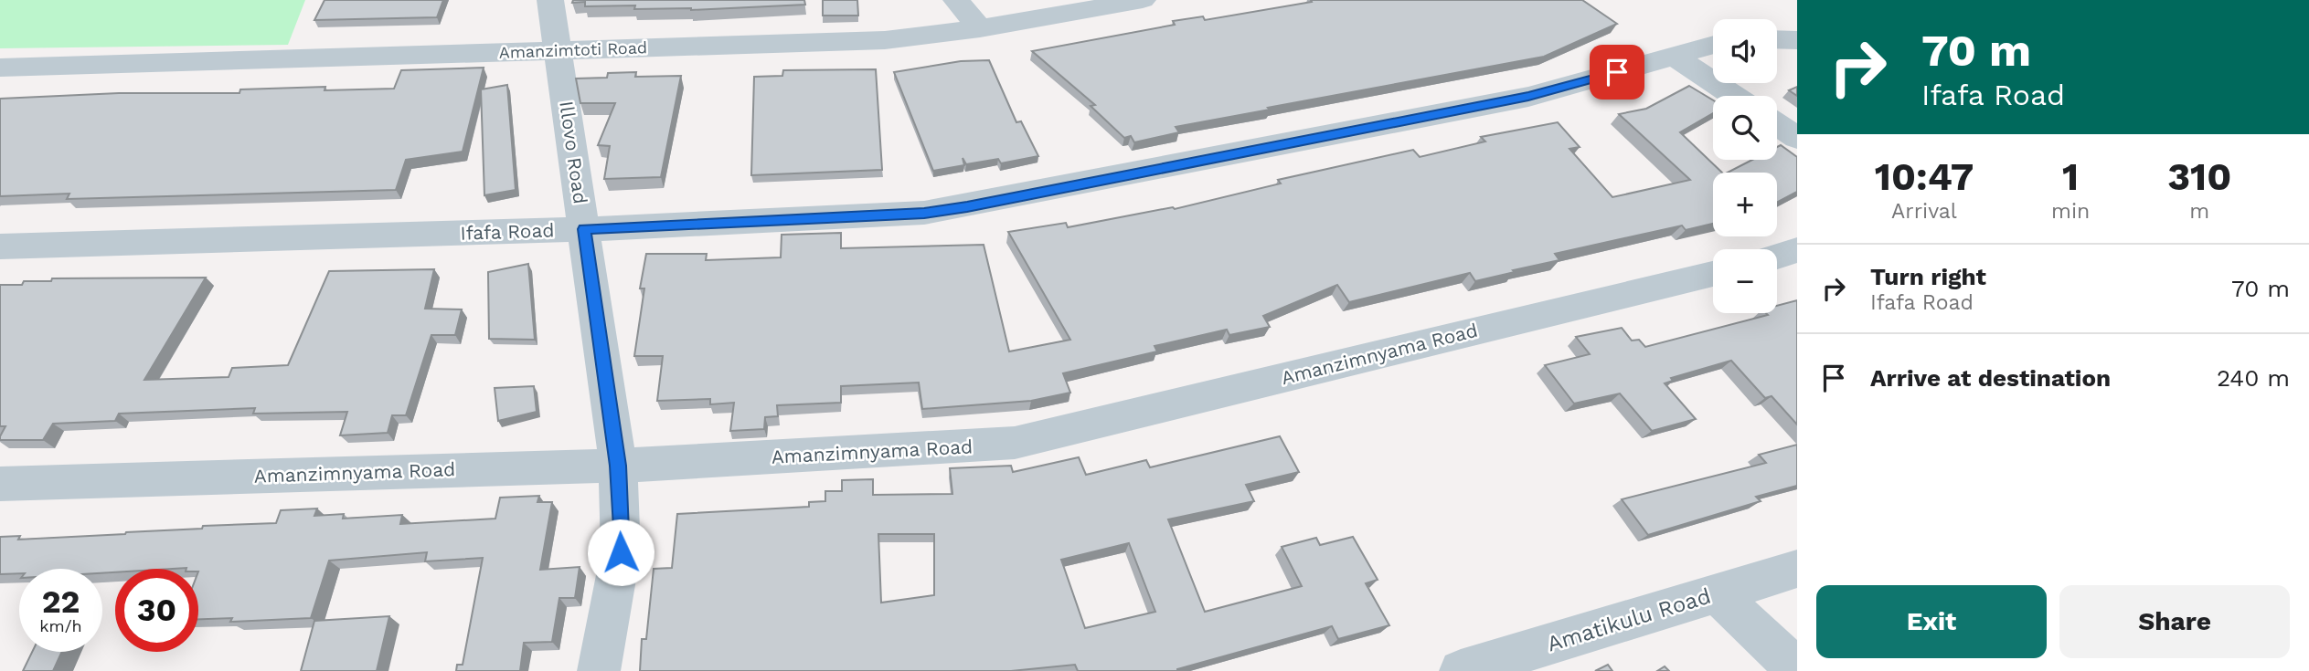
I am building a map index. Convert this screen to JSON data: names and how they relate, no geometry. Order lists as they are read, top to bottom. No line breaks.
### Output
{"streets":{"street":["Amanzimtoti Road","Illovo Road","Ifafa Road","Amanzimnyama Road","Amatikulu Road"]},"crossings":[["Amanzimtoti Road","Illovo Road"],["Illovo Road","Ifafa Road"],["Illovo Road","Amanzimnyama Road"]],"page":{"turn":["70 m","Ifafa Road"],"map_buttons":["+","−"],"eta":["10:47","Arrival","1","min","310","m"],"list":[{"name":"Turn right","note":"Ifafa Road","value":"70 m"},{"name":"Arrive at destination","value":"240 m"}],"speed":"22 km/h","limit":"30","buttons":["Exit","Share"]}}
